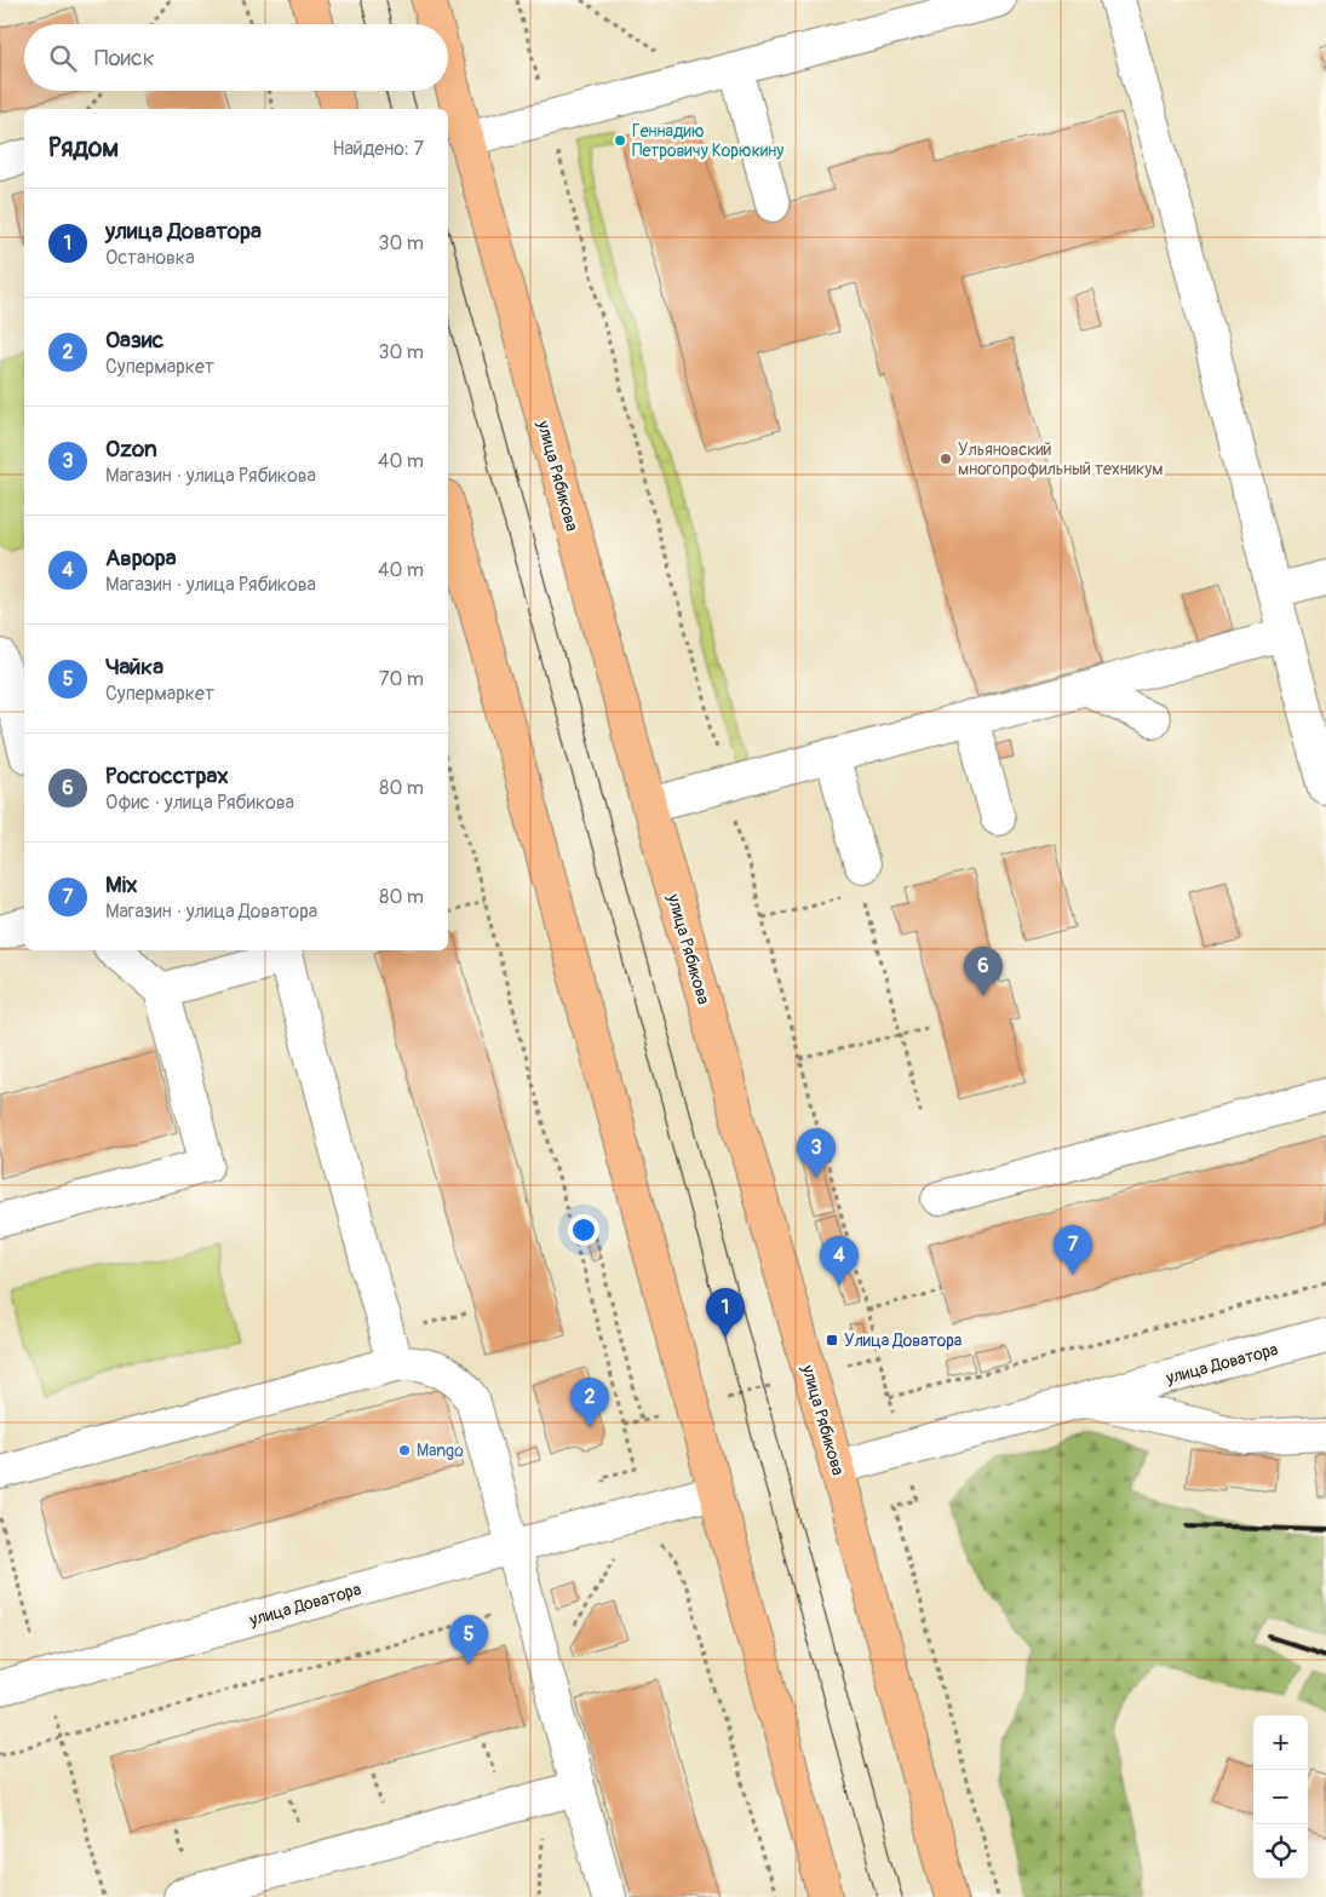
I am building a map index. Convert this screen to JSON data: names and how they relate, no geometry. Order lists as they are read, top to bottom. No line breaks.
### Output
{"streets":{"main road":["улица Рябикова"],"street":["улица Доватора"]},"crossings":[["улица Рябикова","улица Доватора"]],"places":{"other":["Геннадию Петровичу Корюкину","Ульяновский многопрофильный техникум","Mango"],"transit":["Улица Доватора"]},"page":{"search":"Поиск","heading":["Рядом","Найдено: 7"],"list":[{"mark":"1","name":"улица Доватора","note":"Остановка","value":"30 m"},{"mark":"2","name":"Оазис","note":"Супермаркет","value":"30 m"},{"mark":"3","name":"Ozon","note":"Магазин · улица Рябикова","value":"40 m"},{"mark":"4","name":"Аврора","note":"Магазин · улица Рябикова","value":"40 m"},{"mark":"5","name":"Чайка","note":"Супермаркет","value":"70 m"},{"mark":"6","name":"Росгосстрах","note":"Офис · улица Рябикова","value":"80 m"},{"mark":"7","name":"Mix","note":"Магазин · улица Доватора","value":"80 m"}],"pins":["6","3","7","4","1","2","5"],"map_buttons":["+","−"]}}
